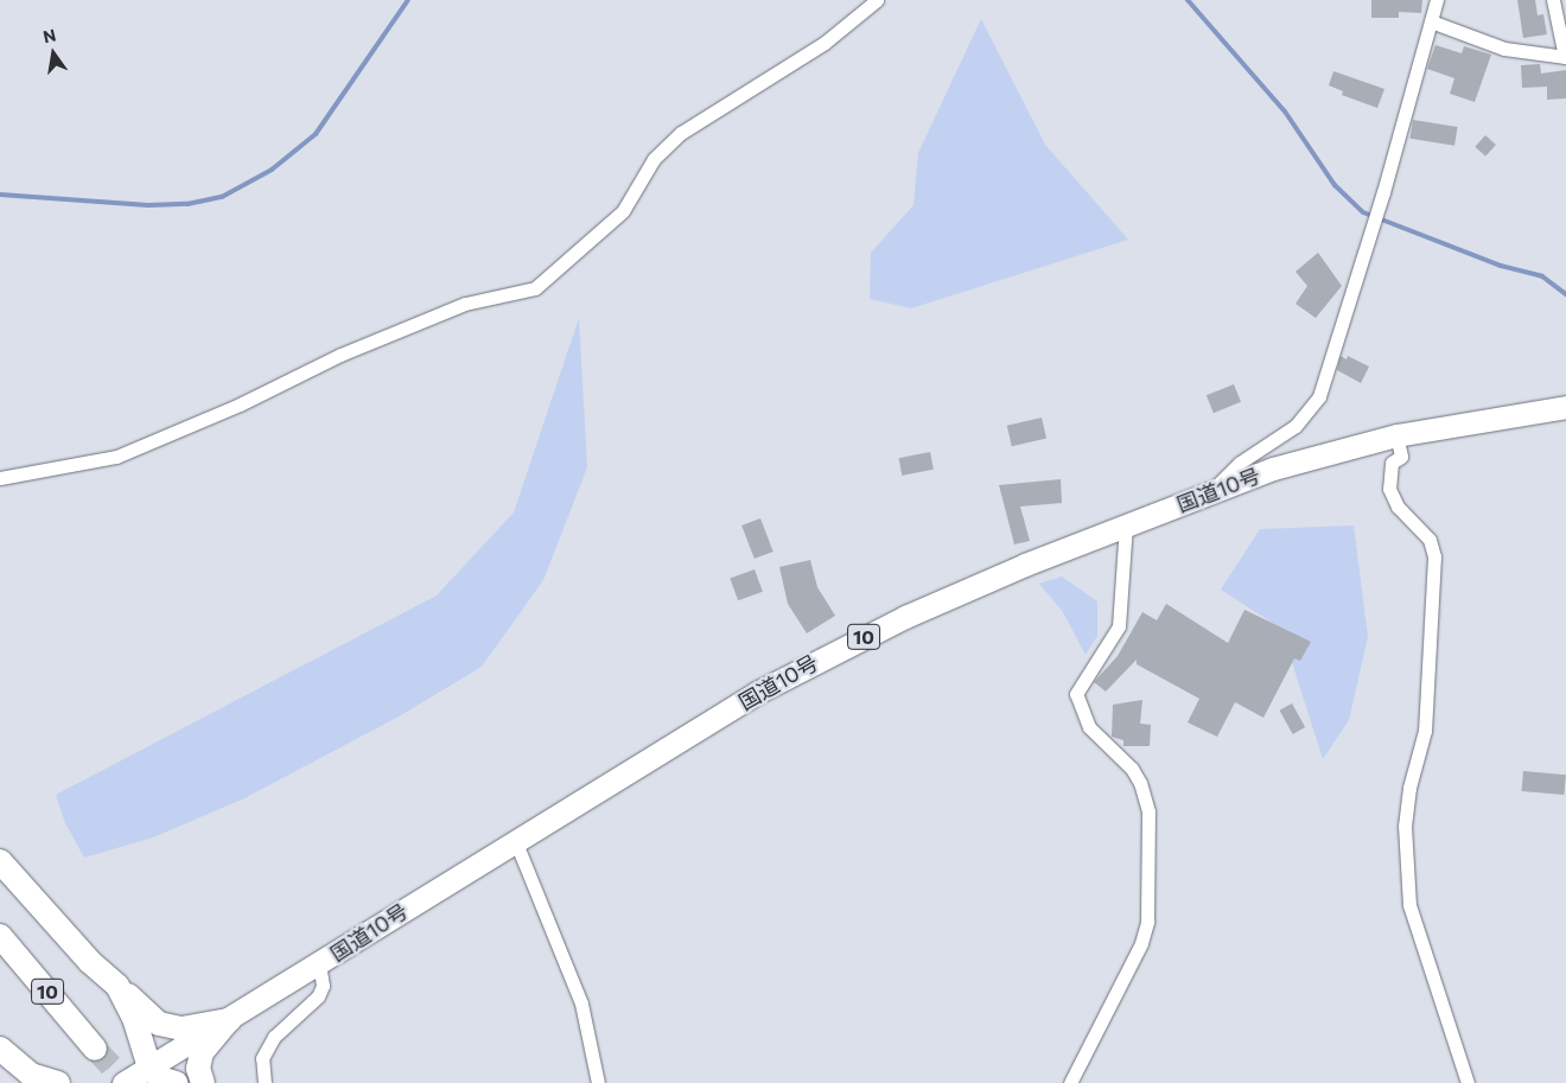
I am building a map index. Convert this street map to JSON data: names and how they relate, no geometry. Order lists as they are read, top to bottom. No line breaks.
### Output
{"streets":{"highway":["国道10号","10"]},"north":"top"}
